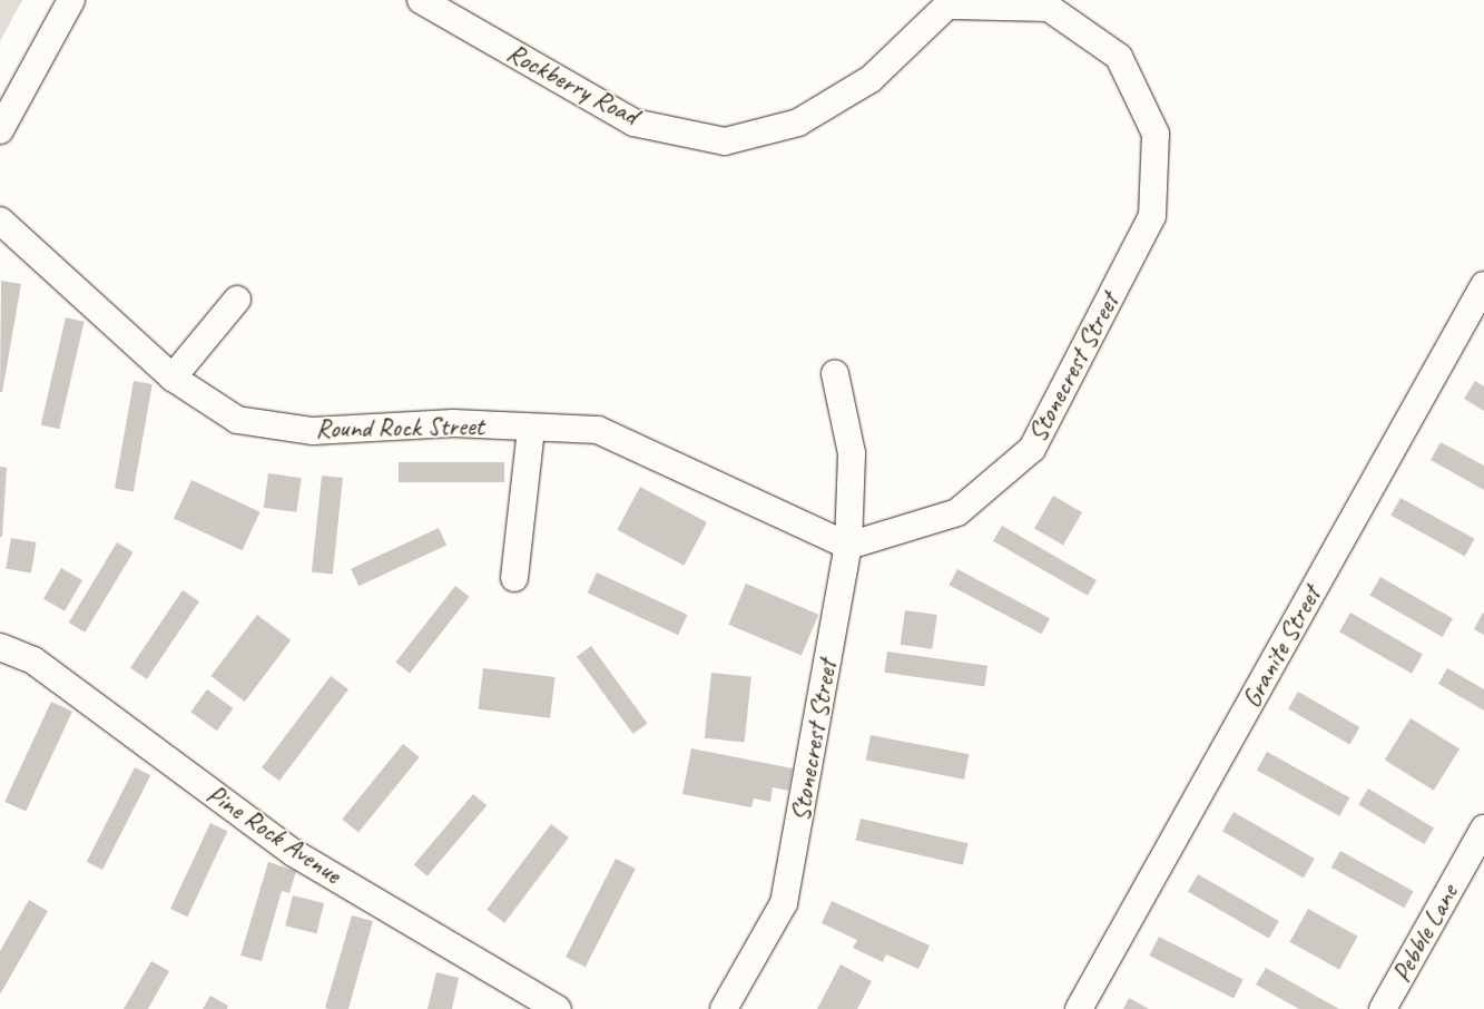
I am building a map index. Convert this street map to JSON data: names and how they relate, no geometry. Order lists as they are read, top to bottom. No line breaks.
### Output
{"streets":{"street":["Rockberry Road","Stonecrest Street","Round Rock Street","Granite Street","Pine Rock Avenue","Pebble Lane"]},"crossings":[["Rockberry Road","Stonecrest Street"],["Stonecrest Street","Round Rock Street"]]}
